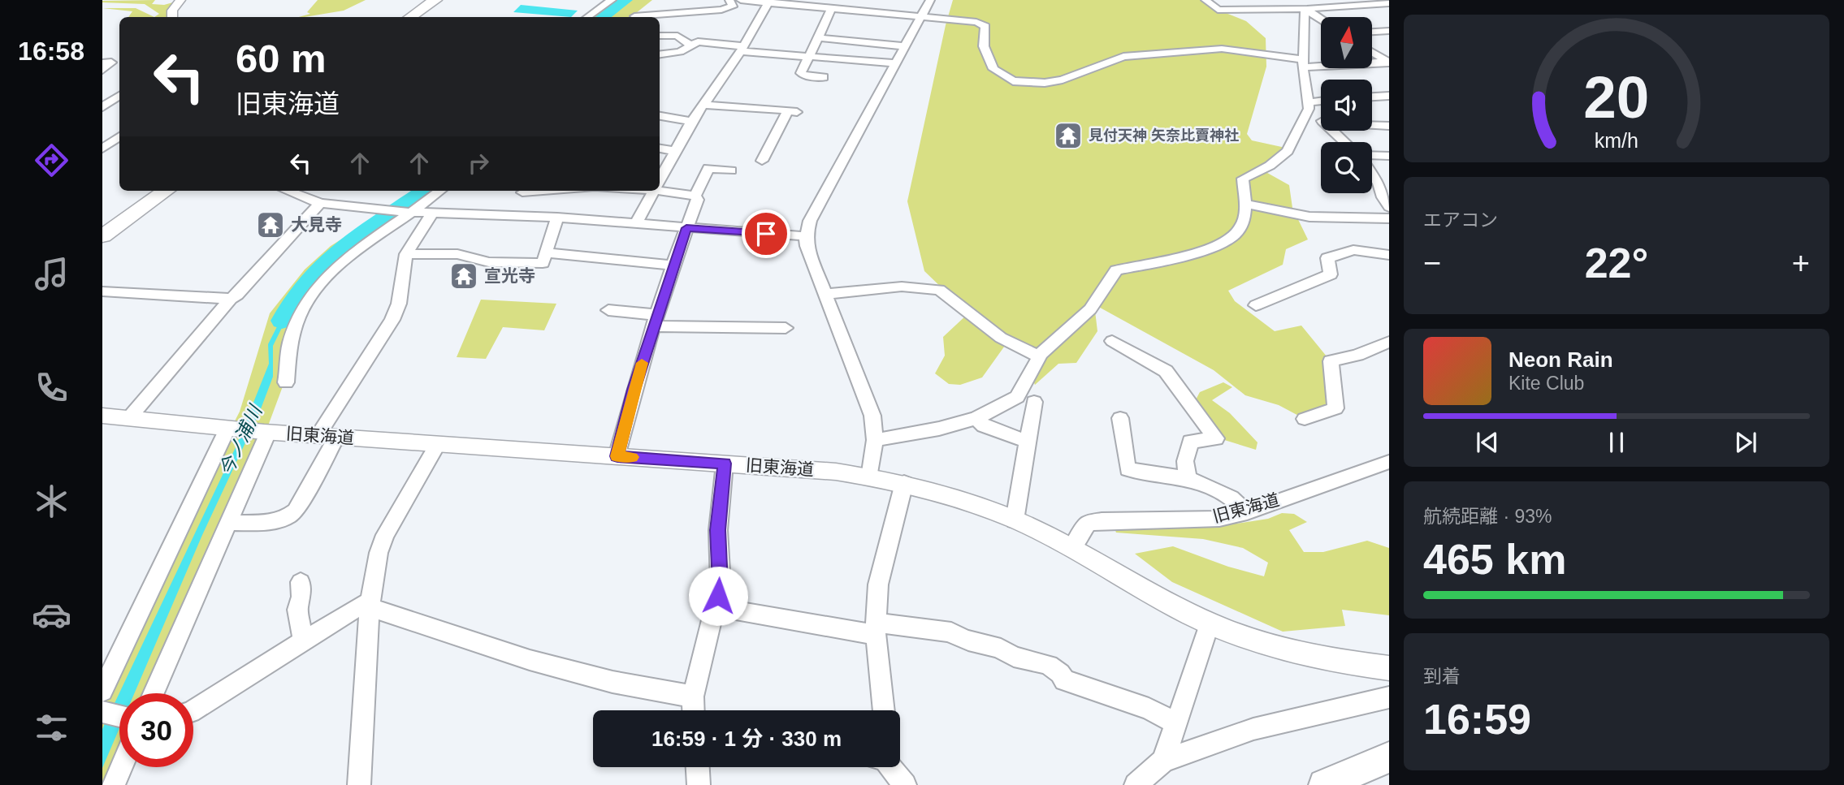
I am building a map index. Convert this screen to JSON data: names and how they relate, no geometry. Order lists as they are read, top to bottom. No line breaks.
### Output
{"streets":{"street":["旧東海道"]},"water":["今ノ浦川"],"places":{"temple":["見付天神 矢奈比賣神社","大見寺","宣光寺"]},"north":"top","page":{"tabs":"16:58","turn":["60 m","旧東海道"],"tile":["エアコン",["航続距離 · 93%","465 km"],["到着","16:59"]],"heat":["−","22°","+"],"song":["Neon Rain","Kite Club"],"limit":"30","trip":"16:59 · 1 分 · 330 m","gauge":["20","km/h"]}}
